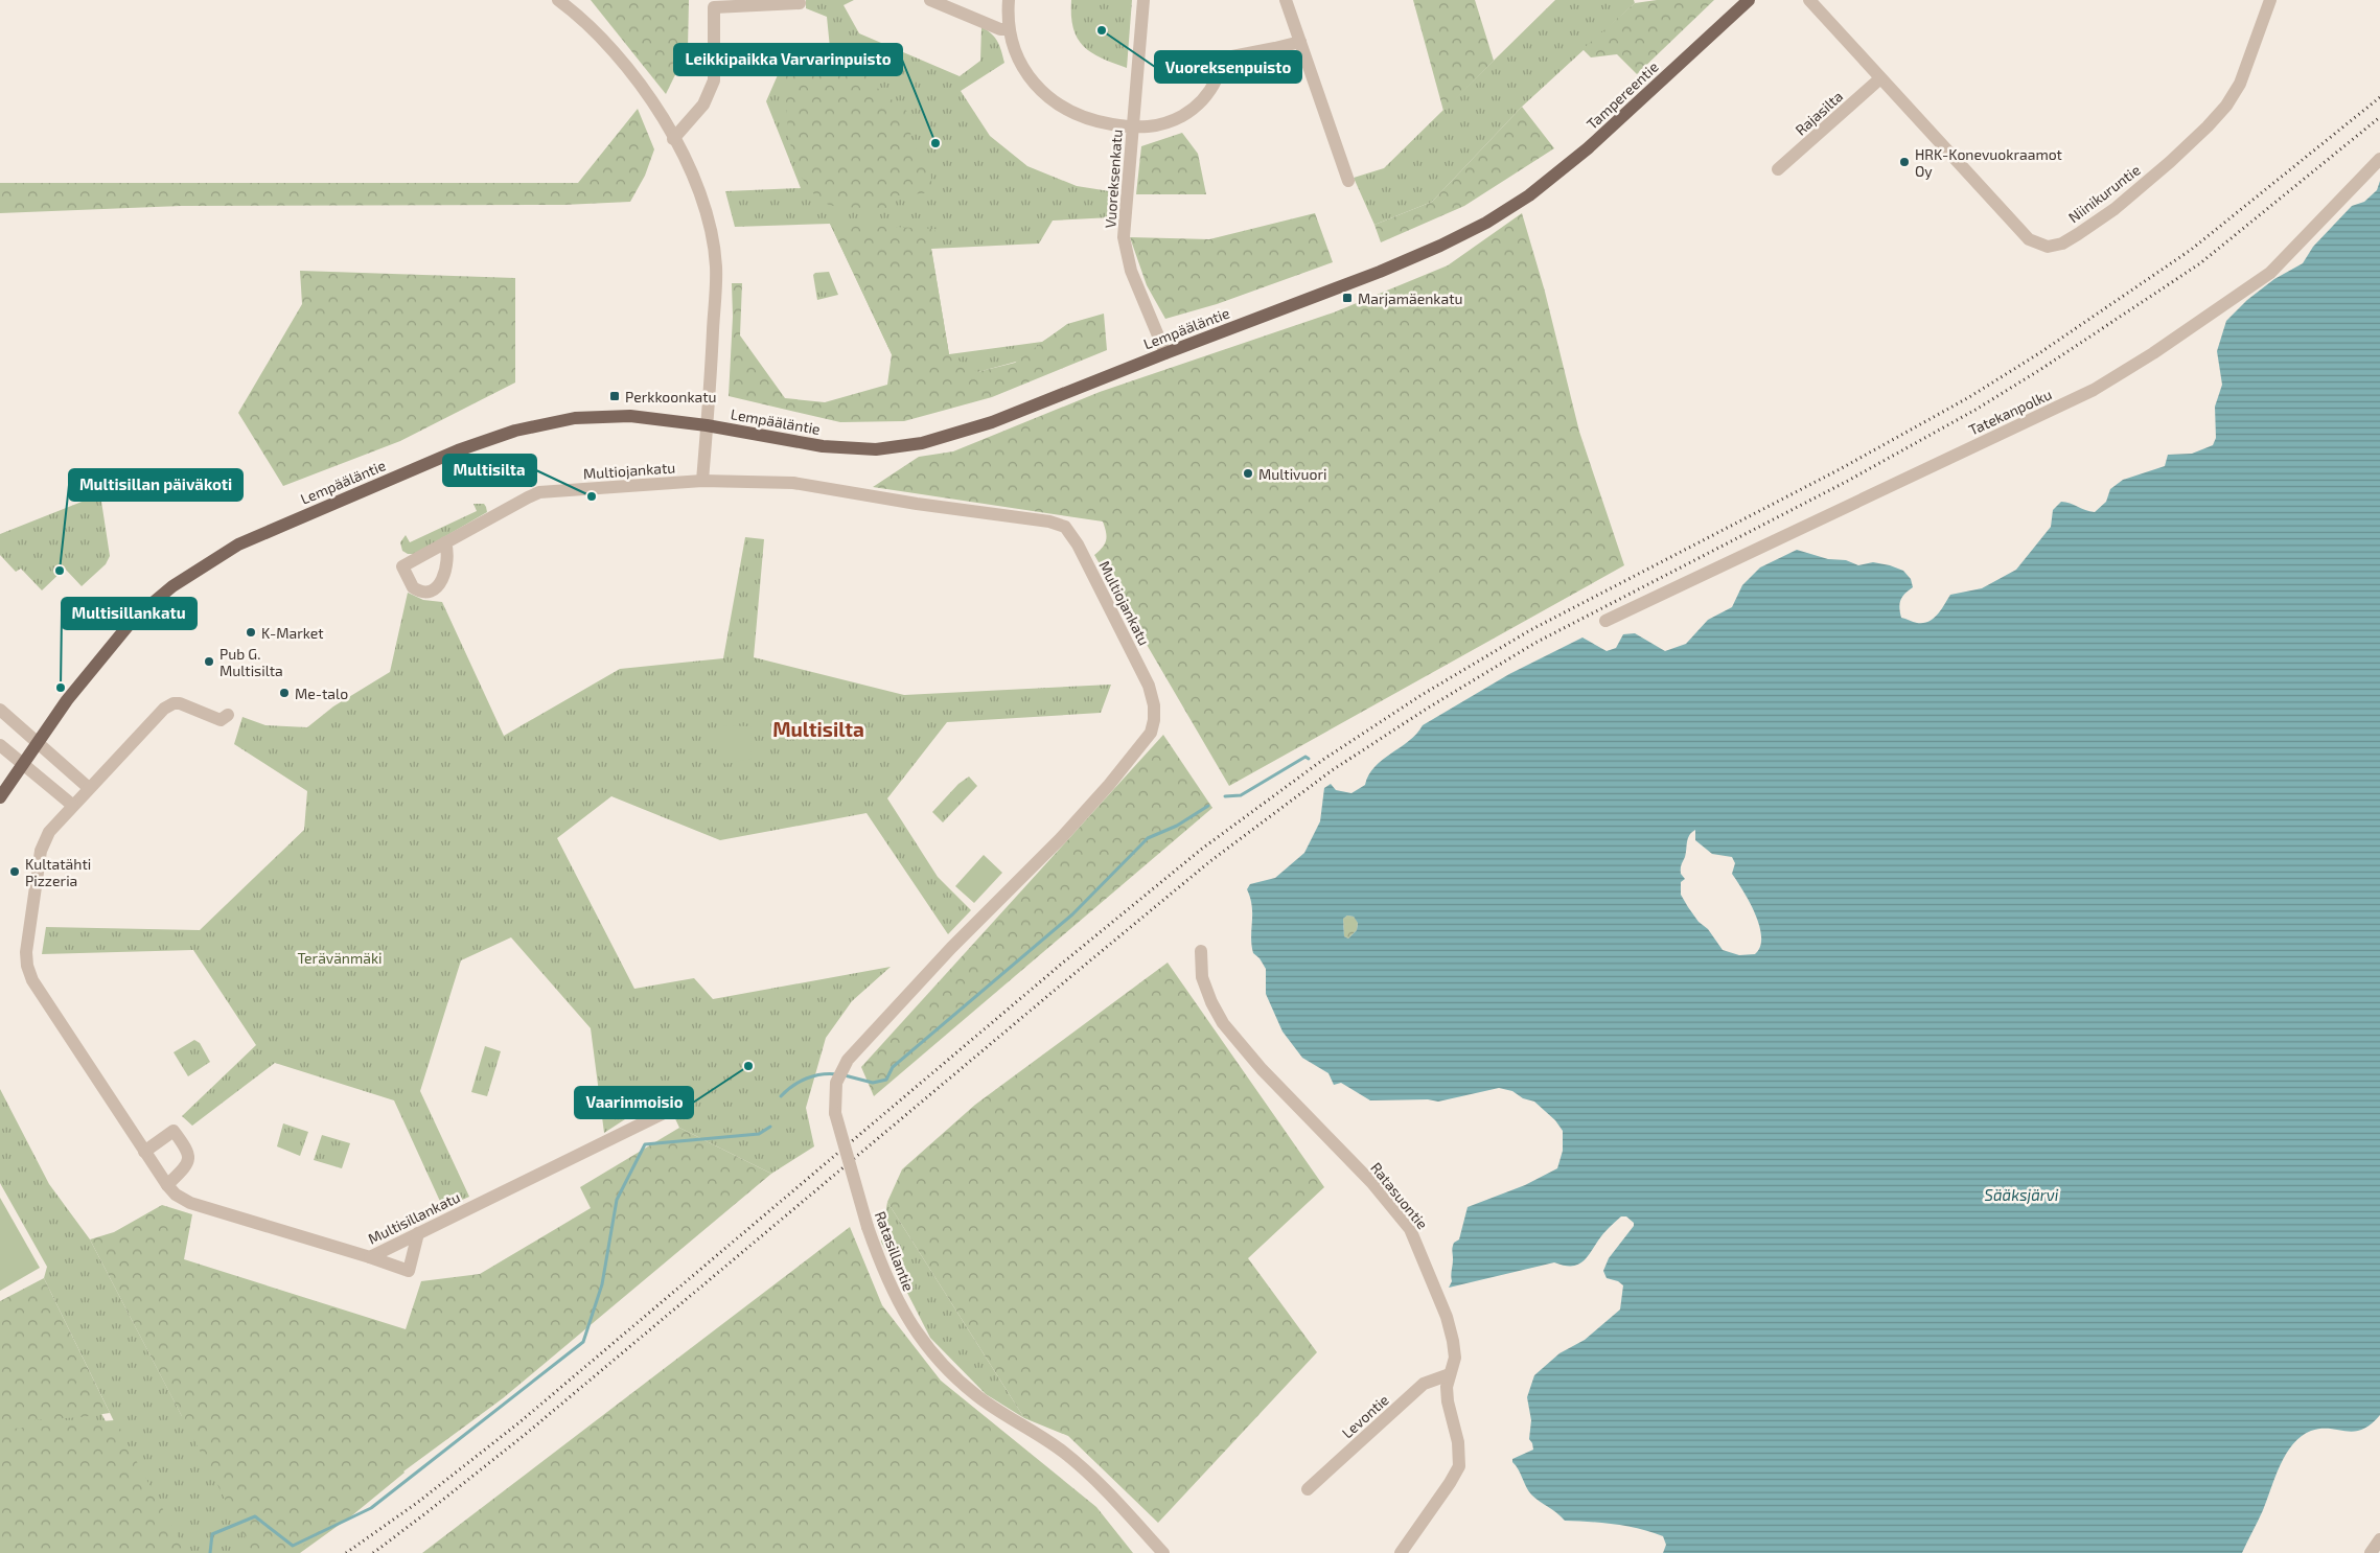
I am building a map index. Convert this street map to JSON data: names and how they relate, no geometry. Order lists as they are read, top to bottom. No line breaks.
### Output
{"streets":{"main road":["Tampereentie","Lempääläntie"],"street":["Rajasilta","Vuoreksenkatu","Niinikuruntie","Tatekanpolku","Multiojankatu","Ratasuontie","Multisillankatu","Ratasillantie","Levontie"]},"crossings":[["Tampereentie","Lempääläntie"],["Rajasilta","Niinikuruntie"],["Vuoreksenkatu","Lempääläntie"],["Multiojankatu","Ratasillantie"],["Ratasuontie","Levontie"]],"districts":["Multisilta"],"water":["Sääksjärvi"],"parks":["Terävänmäki"],"places":{"other":["Vuoreksenpuisto","Leikkipaikka Varvarinpuisto","HRK-Konevuokraamot Oy","Multivuori","Multisilta","Multisillan päiväkoti","K-Market","Pub G. Multisilta","Multisillankatu","Me-talo","Kultatähti Pizzeria","Vaarinmoisio"],"transit":["Marjamäenkatu","Perkkoonkatu"]}}
